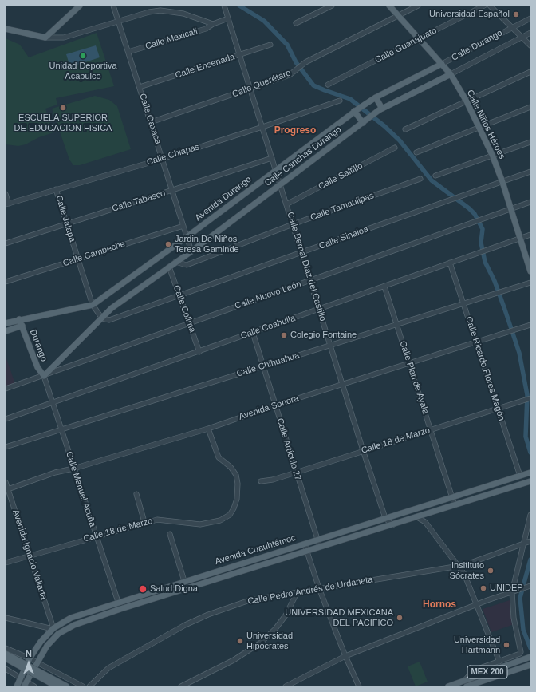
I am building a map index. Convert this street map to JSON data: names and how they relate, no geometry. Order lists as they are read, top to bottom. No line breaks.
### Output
{"streets":{"main road":["Calle Niños Héroes","Calle Canchas Durango","Avenida Durango","Durango","Avenida Cuauhtémoc","MEX 200"],"street":["Calle Mexicali","Calle Guanajuato","Calle Durango","Calle Ensenada","Calle Querétaro","Calle Oaxaca","Calle Chiapas","Calle Saltillo","Calle Tabasco","Calle Tamaulipas","Calle Jalapa","Calle Sinaloa","Calle Campeche","Calle Bernal Díaz del Castillo","Calle Nuevo León","Calle Colima","Calle Coahuila","Calle Chihuahua","Calle Ricardo Flores Magón","Calle Plan de Ayala","Avenida Sonora","Calle 18 de Marzo","Calle Artículo 27","Calle Manuel Acuña","Avenida Ignacio Vallarta","Calle Pedro Andrés de Urdaneta"]},"crossings":[["Calle Mexicali","Calle Oaxaca"],["Calle Mexicali","Calle Bernal Díaz del Castillo"],["Calle Guanajuato","Calle Niños Héroes"],["Calle Durango","Calle Niños Héroes"],["Calle Durango","Avenida Durango"],["Calle Ensenada","Calle Oaxaca"],["Calle Ensenada","Calle Bernal Díaz del Castillo"],["Calle Querétaro","Calle Oaxaca"],["Calle Querétaro","Calle Niños Héroes"],["Calle Querétaro","Calle Bernal Díaz del Castillo"],["Calle Oaxaca","Calle Chiapas"],["Calle Oaxaca","Calle Canchas Durango"],["Calle Oaxaca","Avenida Durango"],["Calle Oaxaca","Calle Tabasco"],["Calle Oaxaca","Calle Campeche"],["Calle Niños Héroes","Calle Canchas Durango"],["Calle Niños Héroes","Avenida Durango"],["Calle Niños Héroes","Calle Sinaloa"],["Calle Niños Héroes","Calle Nuevo León"],["Calle Niños Héroes","Calle Coahuila"],["Calle Chiapas","Calle Jalapa"],["Calle Chiapas","Calle Bernal Díaz del Castillo"],["Calle Canchas Durango","Calle Tamaulipas"],["Calle Canchas Durango","Calle Jalapa"],["Calle Canchas Durango","Calle Sinaloa"],["Calle Canchas Durango","Calle Bernal Díaz del Castillo"],["Calle Canchas Durango","Calle Colima"],["Calle Saltillo","Calle Bernal Díaz del Castillo"],["Avenida Durango","Calle Jalapa"],["Avenida Durango","Calle Bernal Díaz del Castillo"],["Avenida Durango","Durango"],["Calle Tabasco","Calle Jalapa"],["Calle Tabasco","Calle Bernal Díaz del Castillo"],["Calle Tamaulipas","Calle Bernal Díaz del Castillo"],["Calle Jalapa","Calle Sinaloa"],["Calle Jalapa","Calle Campeche"],["Calle Sinaloa","Calle Bernal Díaz del Castillo"],["Calle Sinaloa","Calle Colima"],["Calle Bernal Díaz del Castillo","Calle Nuevo León"],["Calle Bernal Díaz del Castillo","Calle Coahuila"],["Calle Bernal Díaz del Castillo","Calle Chihuahua"],["Calle Bernal Díaz del Castillo","Avenida Sonora"],["Calle Bernal Díaz del Castillo","Calle 18 de Marzo"],["Calle Bernal Díaz del Castillo","Avenida Cuauhtémoc"],["Calle Nuevo León","Calle Colima"],["Calle Nuevo León","Durango"],["Calle Nuevo León","Calle Manuel Acuña"],["Calle Colima","Calle Coahuila"],["Calle Coahuila","Calle Ricardo Flores Magón"],["Calle Coahuila","Calle Plan de Ayala"],["Calle Coahuila","Calle Artículo 27"],["Calle Coahuila","Calle Manuel Acuña"],["Durango","Calle Manuel Acuña"],["Calle Chihuahua","Calle Ricardo Flores Magón"],["Calle Chihuahua","Calle Plan de Ayala"],["Calle Chihuahua","Calle Artículo 27"],["Calle Chihuahua","Calle Manuel Acuña"],["Calle Ricardo Flores Magón","Avenida Sonora"],["Calle Ricardo Flores Magón","Calle 18 de Marzo"],["Calle Ricardo Flores Magón","Avenida Cuauhtémoc"],["Calle Plan de Ayala","Avenida Sonora"],["Calle Plan de Ayala","Calle 18 de Marzo"],["Calle Plan de Ayala","Avenida Cuauhtémoc"],["Avenida Sonora","Calle 18 de Marzo"],["Avenida Sonora","Calle Artículo 27"],["Avenida Sonora","Calle Manuel Acuña"],["Avenida Sonora","Avenida Ignacio Vallarta"],["Calle 18 de Marzo","Calle Artículo 27"],["Calle 18 de Marzo","Calle Manuel Acuña"],["Calle 18 de Marzo","Avenida Ignacio Vallarta"],["Calle Artículo 27","Avenida Cuauhtémoc"],["Calle Manuel Acuña","Avenida Cuauhtémoc"],["Avenida Cuauhtémoc","Avenida Ignacio Vallarta"]],"districts":["Progreso","Hornos"],"places":["Universidad Español","Unidad Deportiva Acapulco","ESCUELA SUPERIOR DE EDUCACION FISICA","Jardin De Niños Teresa Gaminde","Colegio Fontaine","Insitituto Sócrates","UNIDEP","Salud Digna","UNIVERSIDAD MEXICANA DEL PACIFICO","Universidad Hipócrates","Universidad Hartmann"],"north":"top"}
